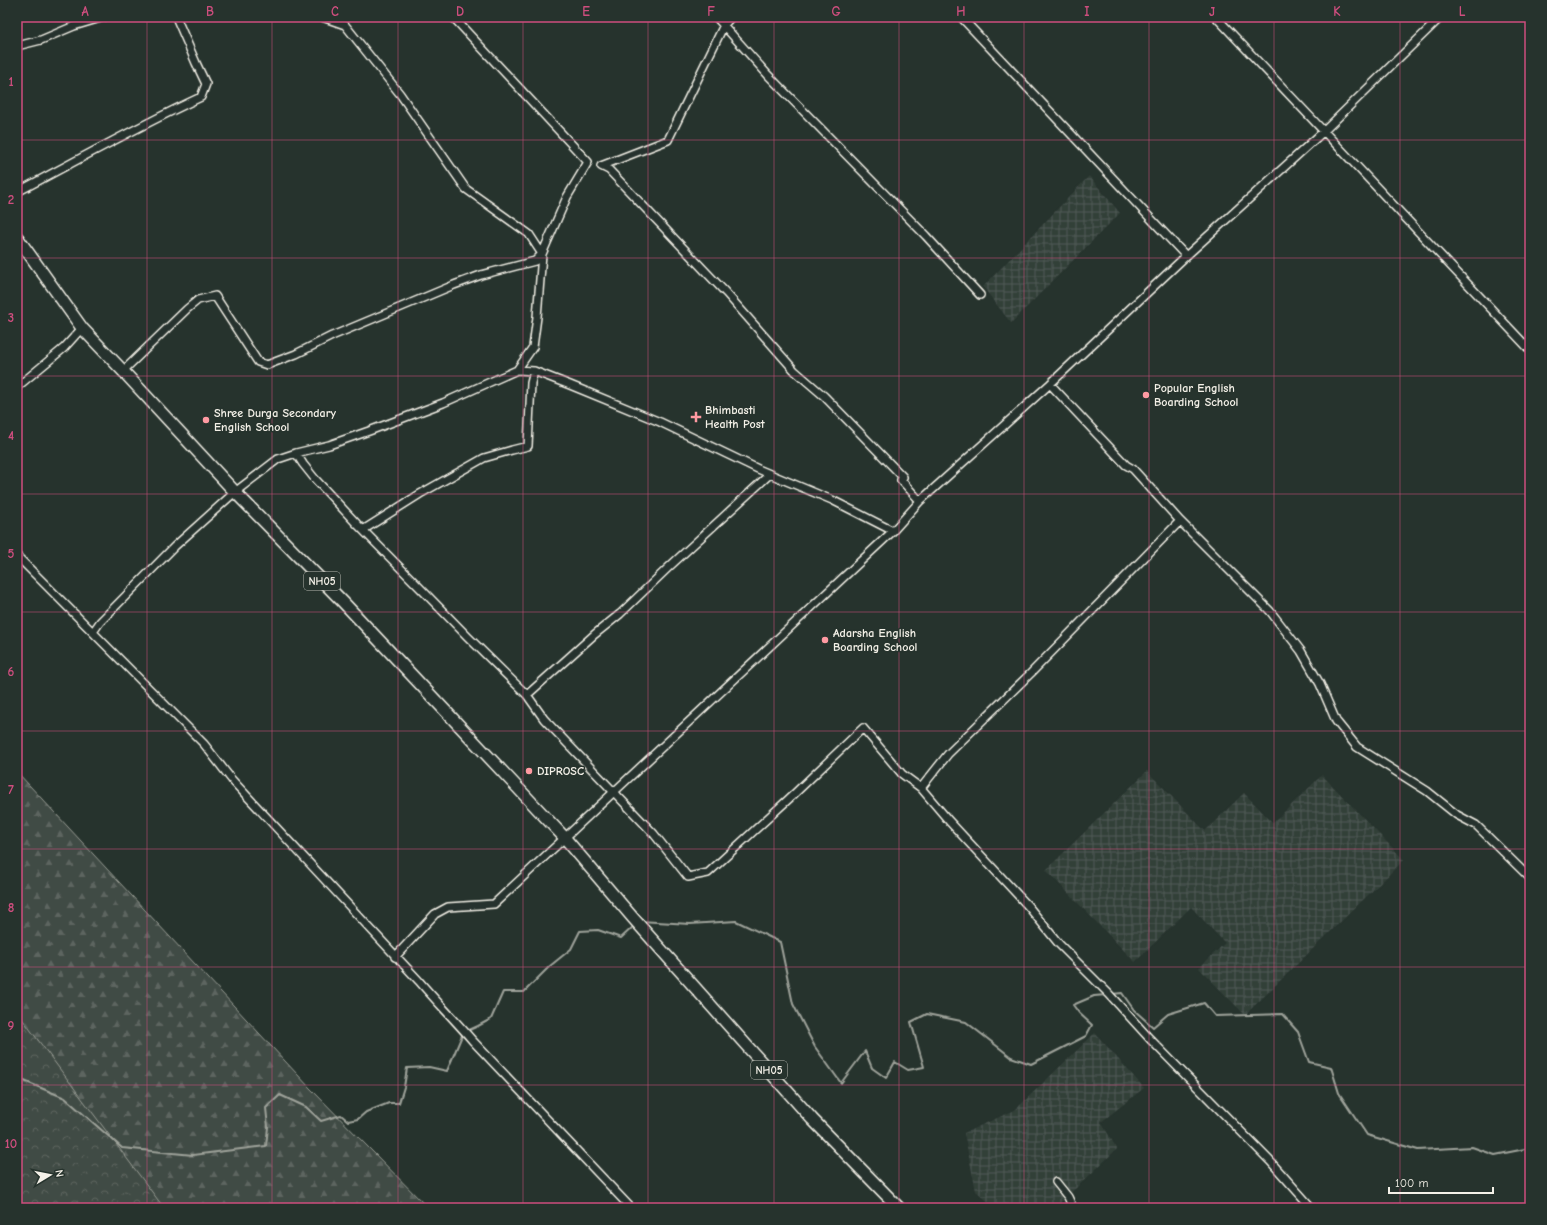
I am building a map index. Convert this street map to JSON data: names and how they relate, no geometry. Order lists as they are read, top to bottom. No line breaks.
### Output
{"streets":{"main road":["NH05"]},"places":{"other":["Popular English Boarding School","Shree Durga Secondary English School","Adarsha English Boarding School","DIPROSC"],"health":["Bhimbasti Health Post"]},"scale_bar":"100 m","north":"right","grid":{"columns":["A","B","C","D","E","F","G","H","I","J","K","L"],"rows":["1","2","3","4","5","6","7","8","9","10"]}}
